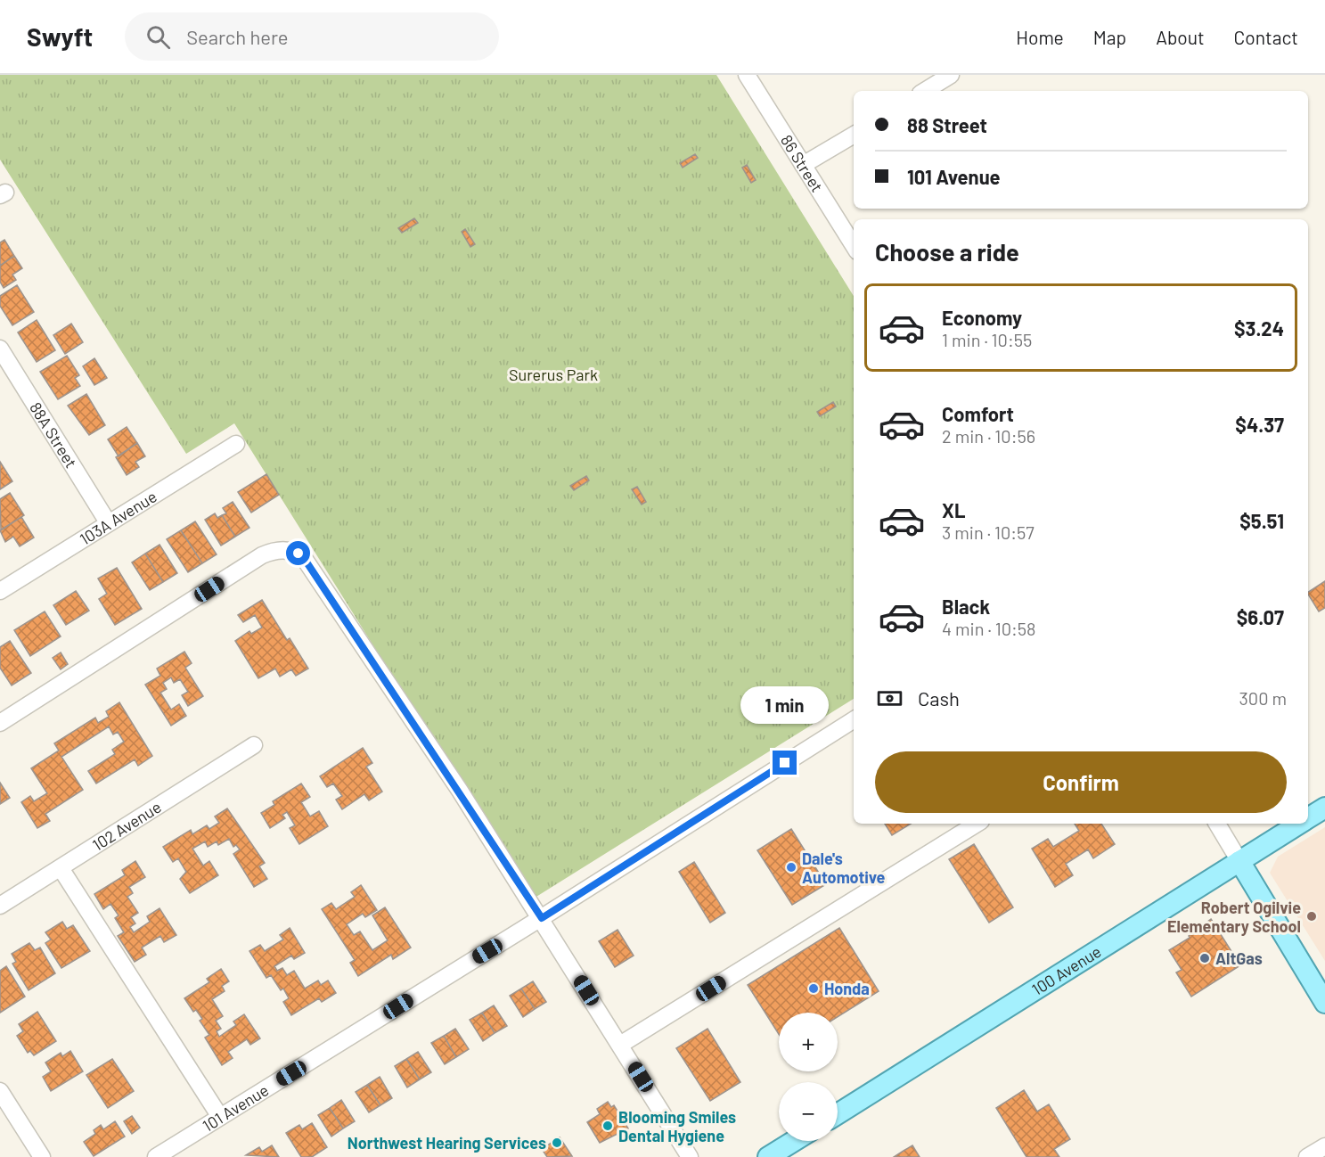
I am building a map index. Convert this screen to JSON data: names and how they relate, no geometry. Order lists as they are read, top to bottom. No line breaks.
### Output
{"streets":{"main road":["100 Avenue"],"street":["86 Street","88A Street","103A Avenue","102 Avenue","101 Avenue"]},"crossings":[["88A Street","103A Avenue"]],"parks":["Surerus Park"],"places":["Dale's Automotive","Robert Ogilvie Elementary School","AltGas","Honda","Blooming Smiles Dental Hygiene","Northwest Hearing Services"],"page":{"header":"Swyft","search":"Search here","nav":["Home","Map","About","Contact"],"banner":["88 Street","101 Avenue"],"heading":"Choose a ride","list":[{"name":"Economy","note":"1 min · 10:55","value":"$3.24"},{"name":"Comfort","note":"2 min · 10:56","value":"$4.37"},{"name":"XL","note":"3 min · 10:57","value":"$5.51"},{"name":"Black","note":"4 min · 10:58","value":"$6.07"}],"pay":["Cash","300 m"],"bubble":"1 min","buttons":"Confirm","map_buttons":["+","−"]}}
